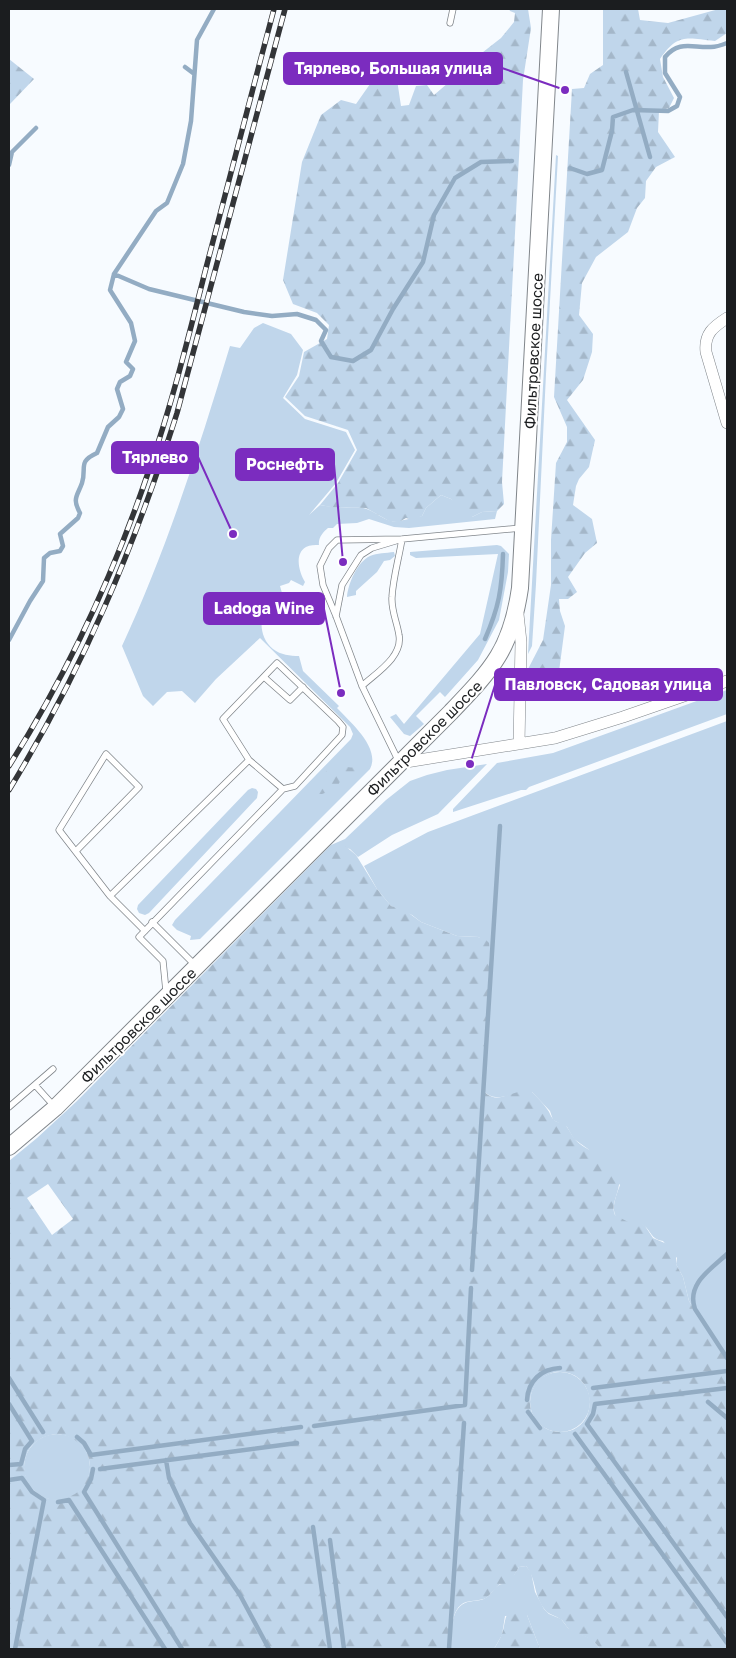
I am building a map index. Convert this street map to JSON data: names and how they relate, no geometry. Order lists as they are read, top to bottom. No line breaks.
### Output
{"streets":{"main road":["Фильтровское шоссе"]},"places":["Тярлево, Большая улица","Тярлево","Роснефть","Ladoga Wine","Павловск, Садовая улица"]}
